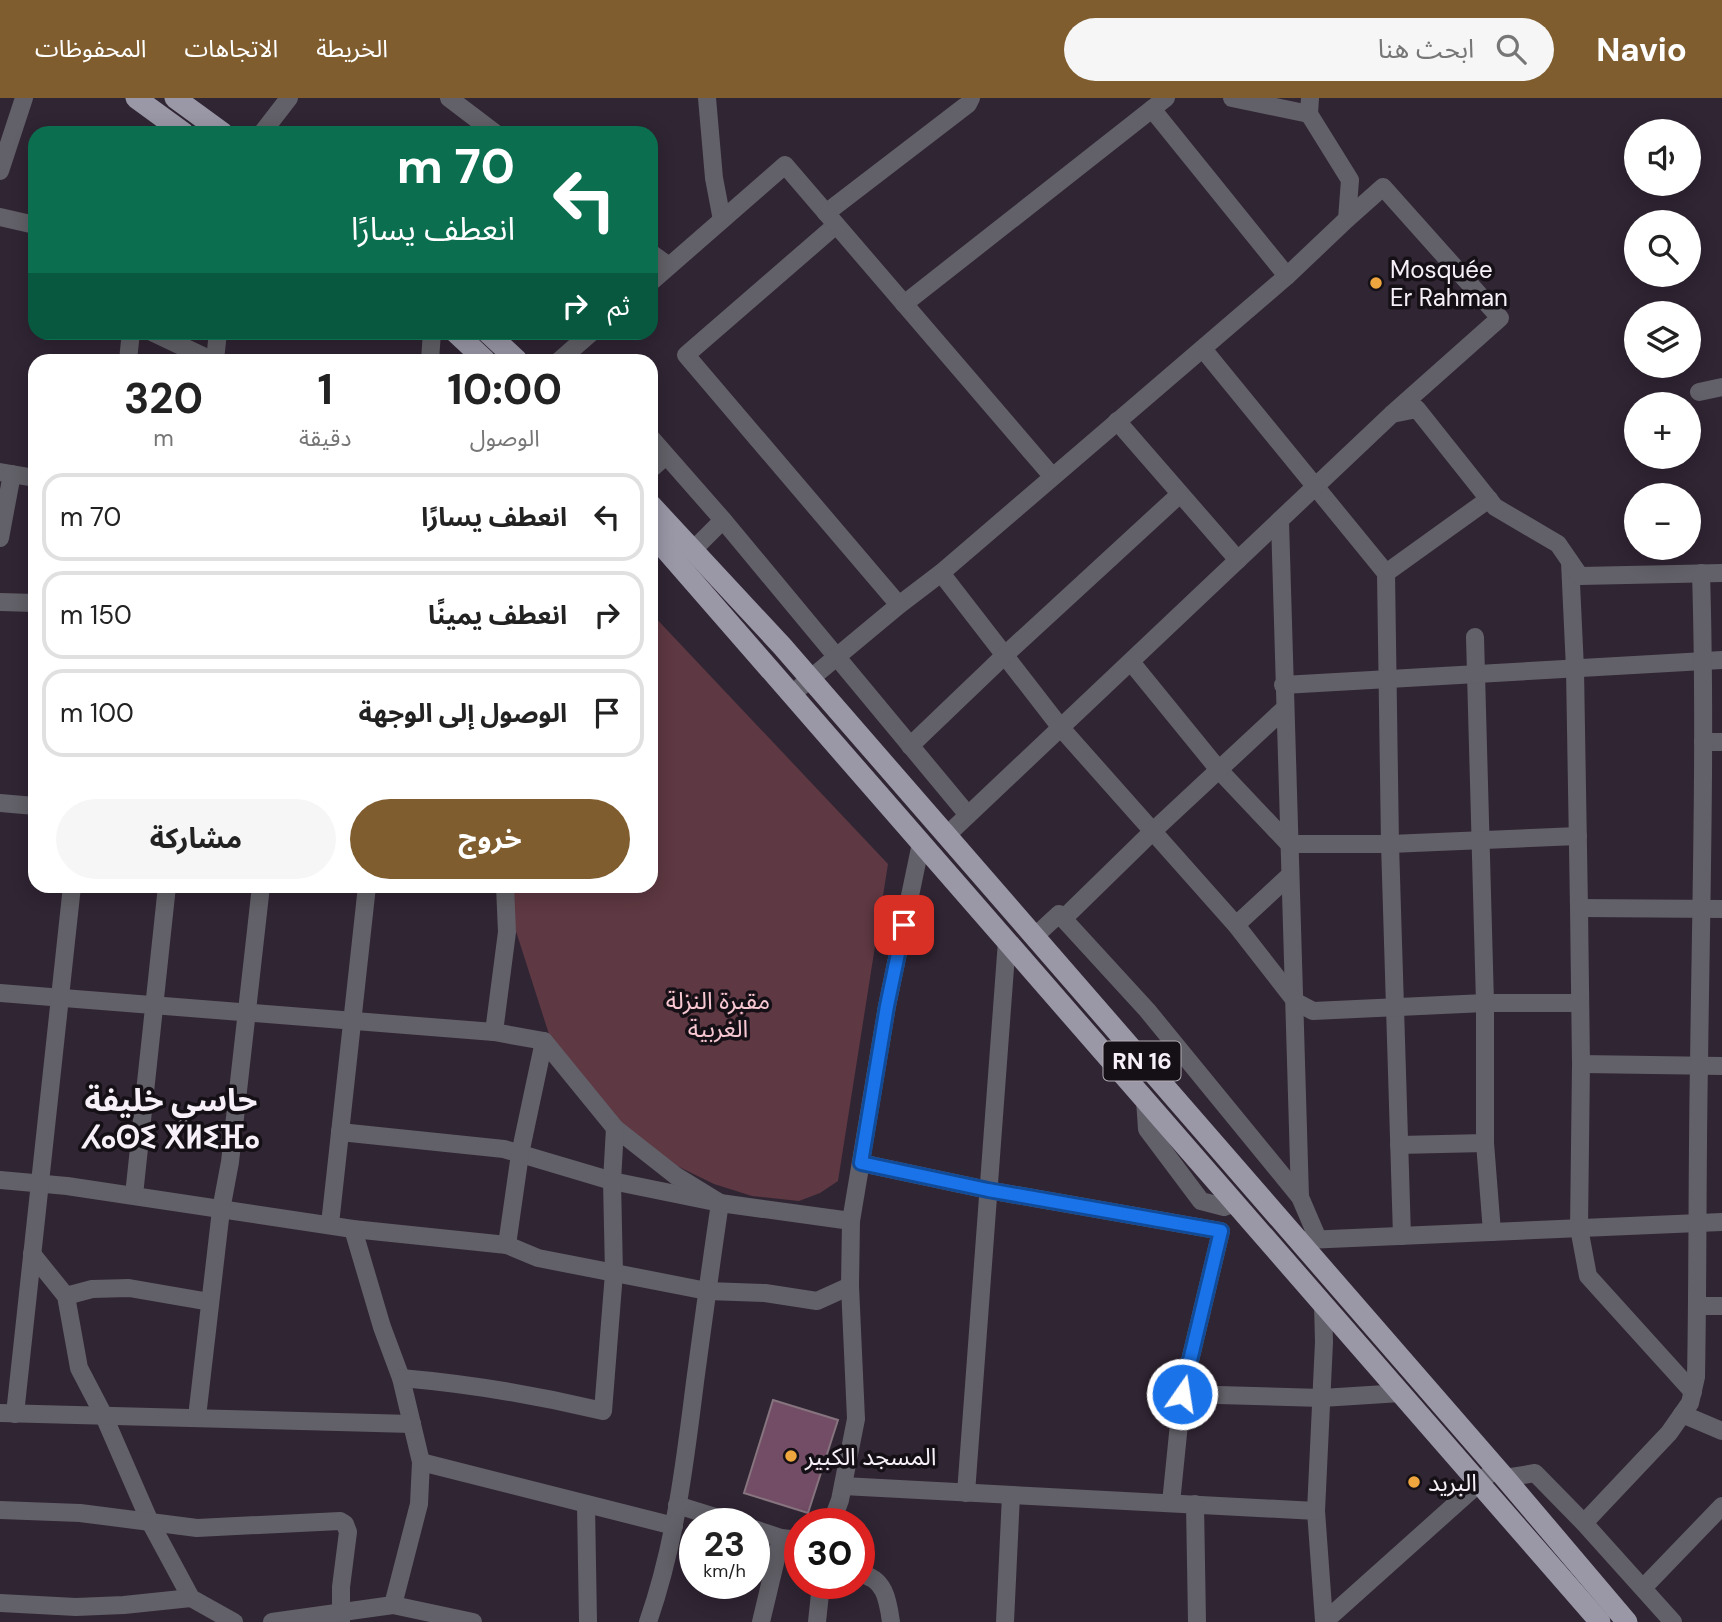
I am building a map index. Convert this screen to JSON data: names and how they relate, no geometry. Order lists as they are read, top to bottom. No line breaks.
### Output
{"streets":{"main road":["RN 16"]},"districts":["حاسي خليفة ⵃⴰⵙⵉ ⵅⵍⵉⴼⴰ"],"parks":["مقبرة النزلة الغربية"],"places":["Mosquée Er Rahman","المسجد الكبير","البريد"],"page":{"header":"Navio","search":"ابحث هنا","nav":["الخريطة","الاتجاهات","المحفوظات"],"map_buttons":["+","−"],"turn":["70 m","انعطف يسارًا"],"then":"ثم","eta":["10:00","الوصول","1","دقيقة","320","m"],"list":[{"name":"انعطف يسارًا","value":"70 m"},{"name":"انعطف يمينًا","value":"150 m"},{"name":"الوصول إلى الوجهة","value":"100 m"}],"buttons":["خروج","مشاركة"],"speed":"23 km/h","limit":"30"}}
